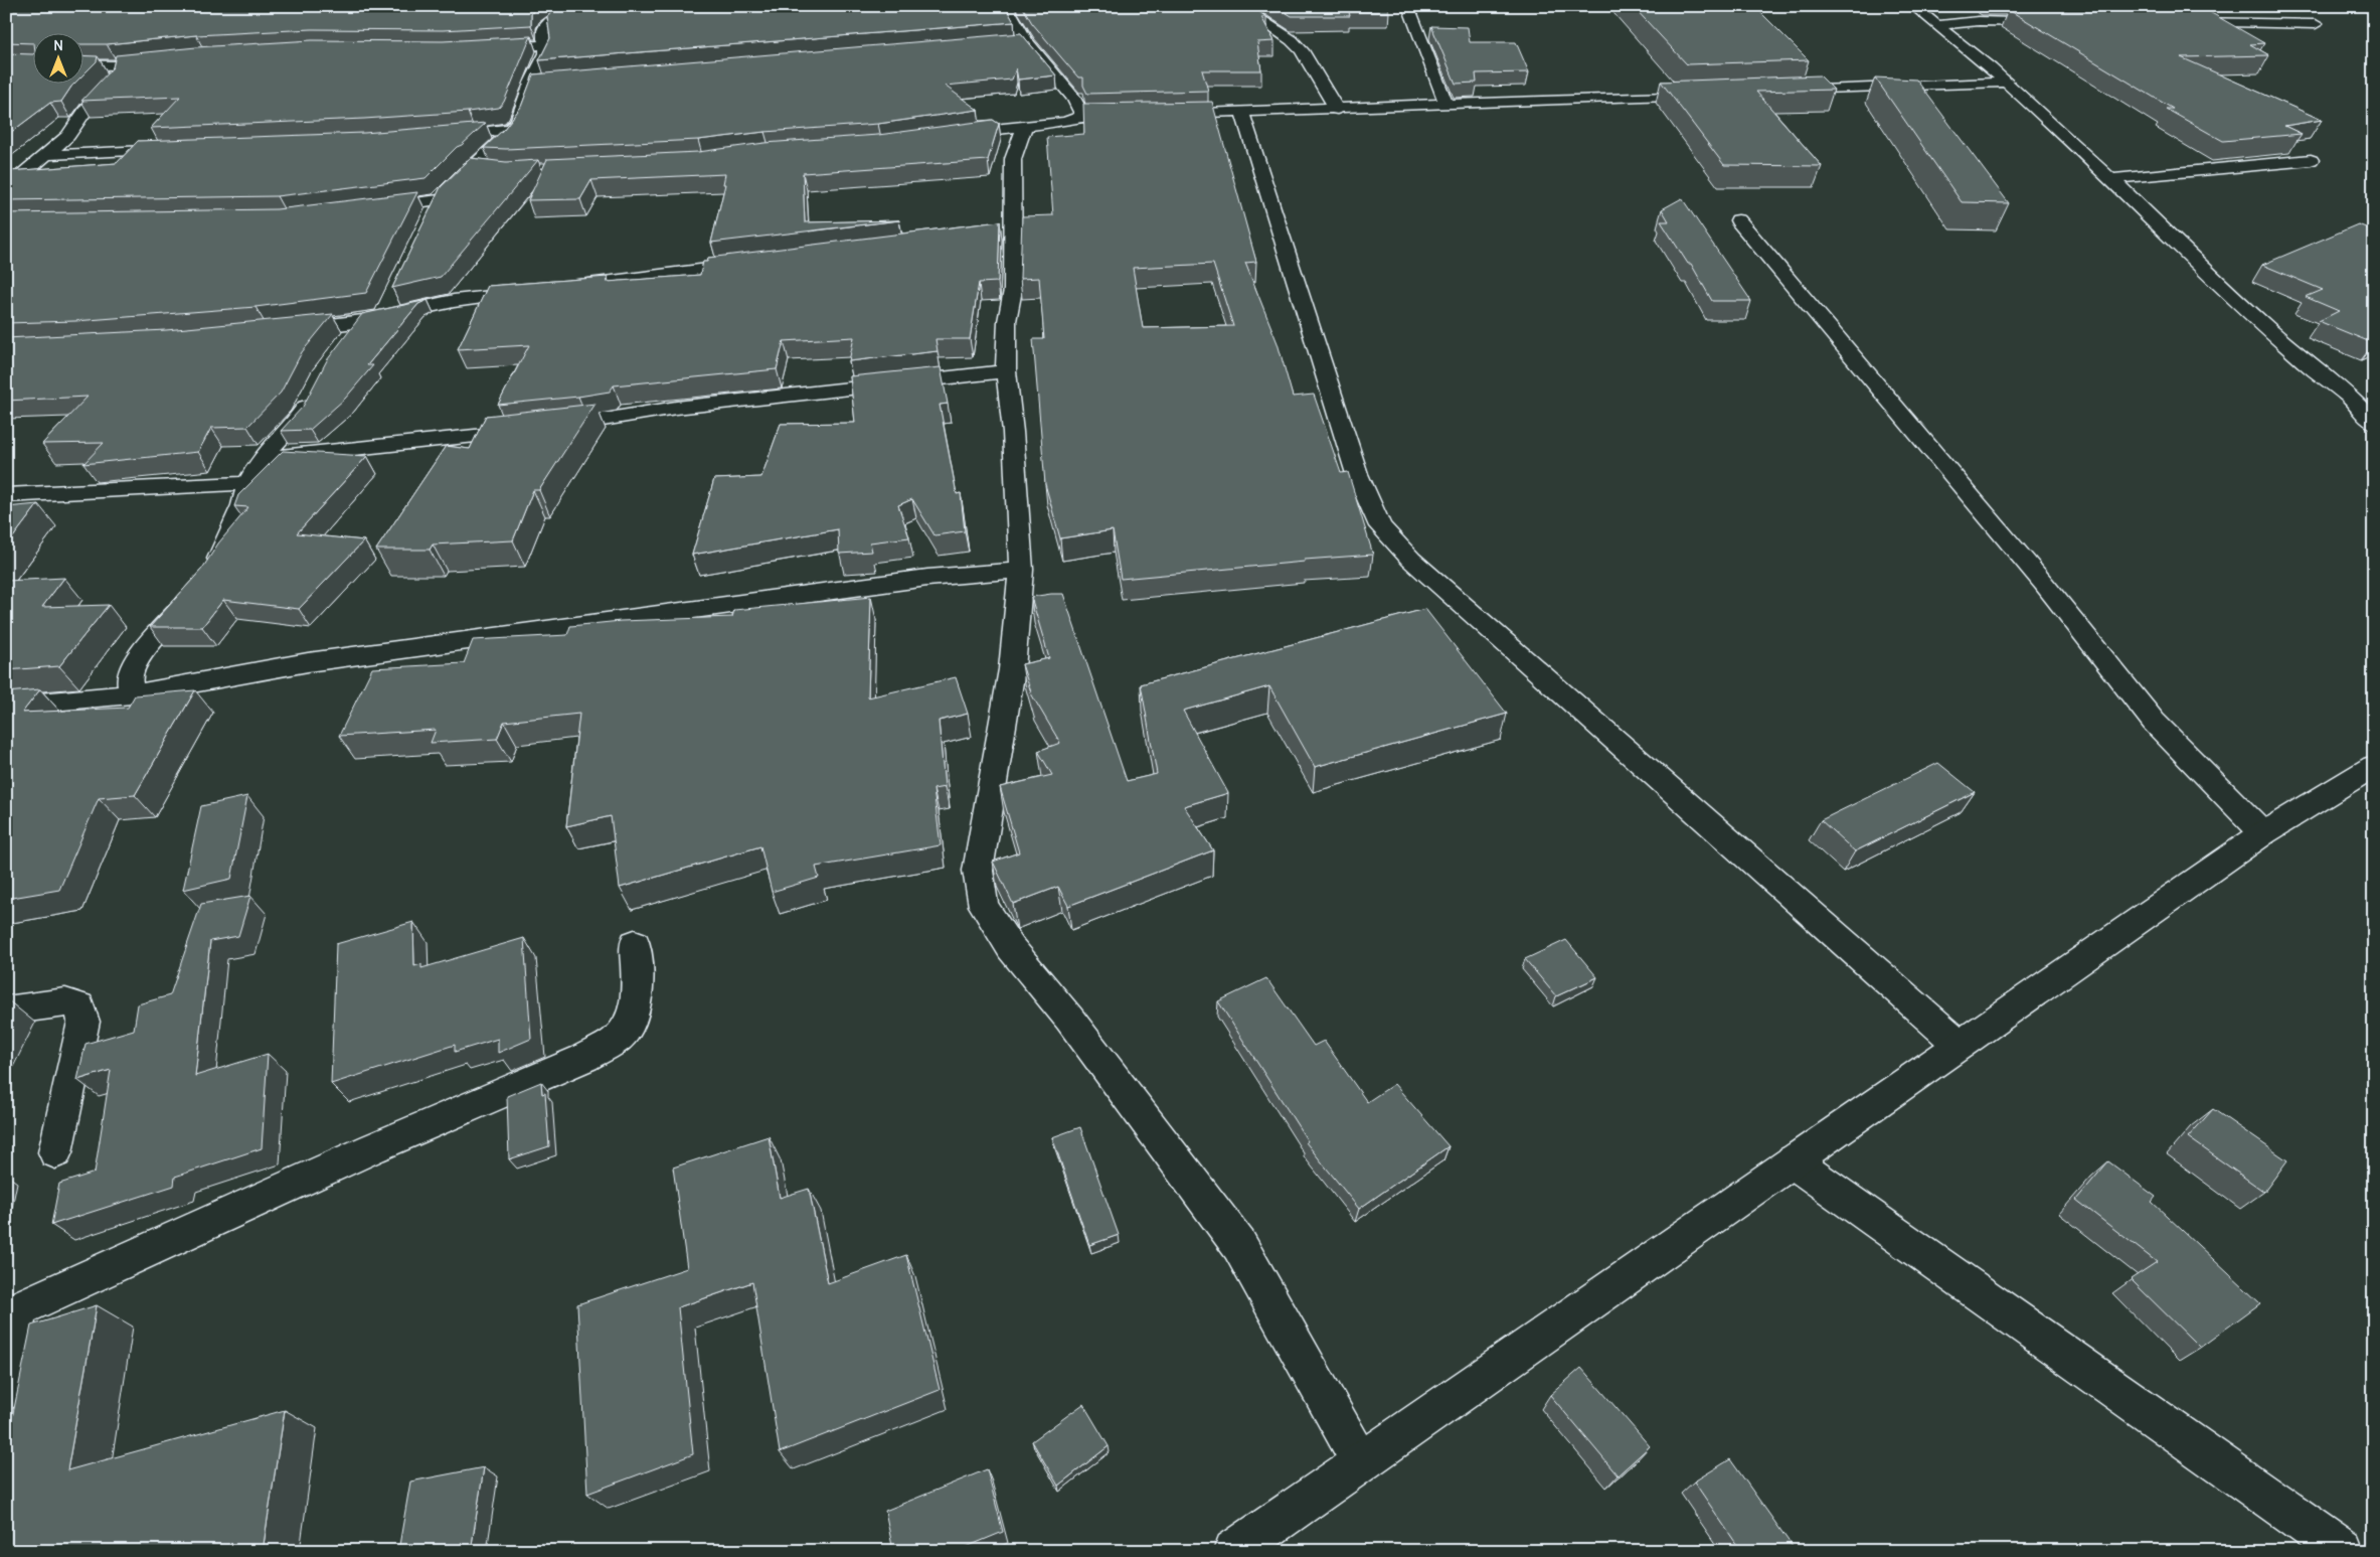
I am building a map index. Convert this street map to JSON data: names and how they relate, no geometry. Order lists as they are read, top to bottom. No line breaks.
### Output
{"north":"top"}
